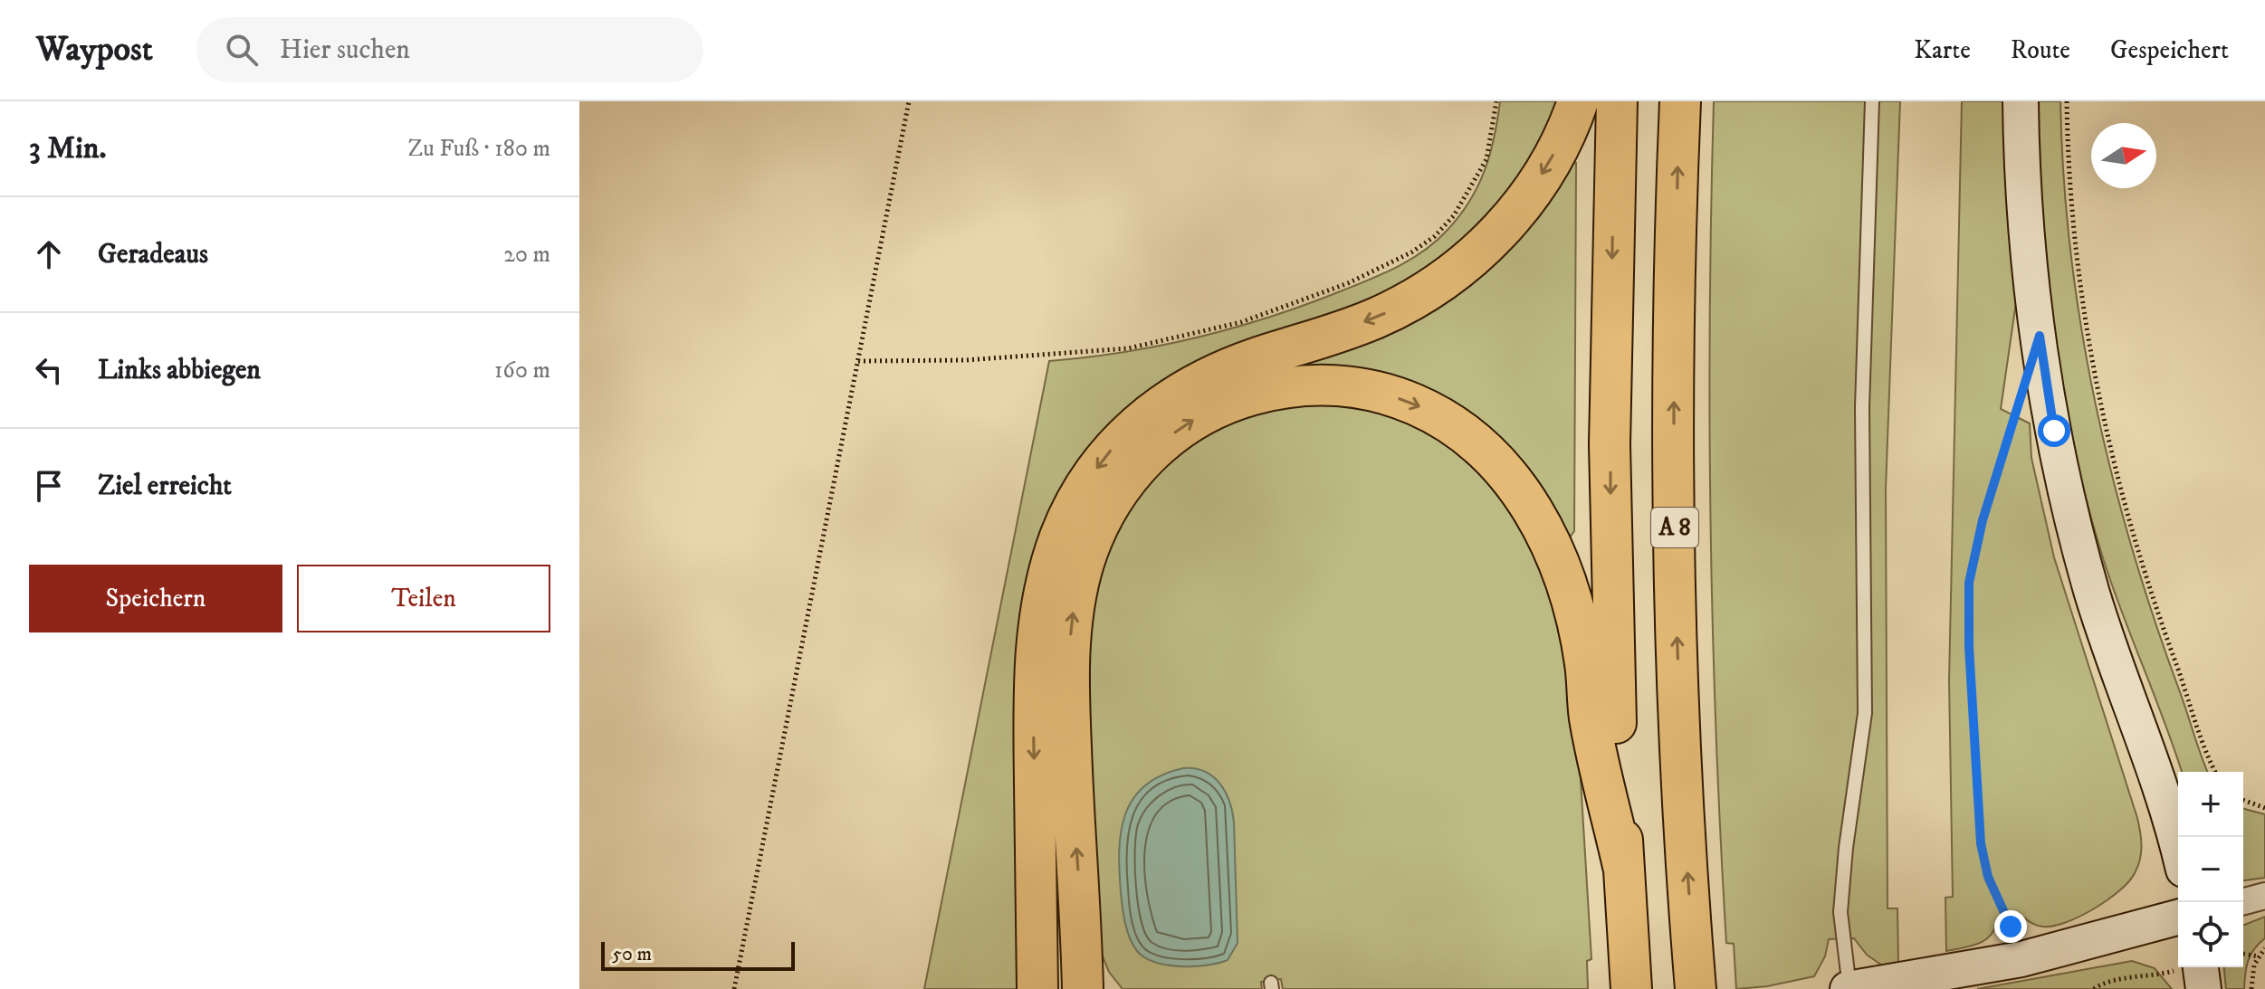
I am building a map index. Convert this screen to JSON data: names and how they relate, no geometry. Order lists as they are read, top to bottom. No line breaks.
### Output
{"streets":{"highway":["A 8"]},"scale_bar":"50 m","north":"right","page":{"header":"Waypost","search":"Hier suchen","nav":["Karte","Route","Gespeichert"],"heading":["3 Min.","Zu Fuß · 180 m"],"list":[["Geradeaus","20 m"],["Links abbiegen","160 m"],"Ziel erreicht"],"buttons":["Speichern","Teilen"],"map_buttons":["+","−"],"scale":"50 m"}}
